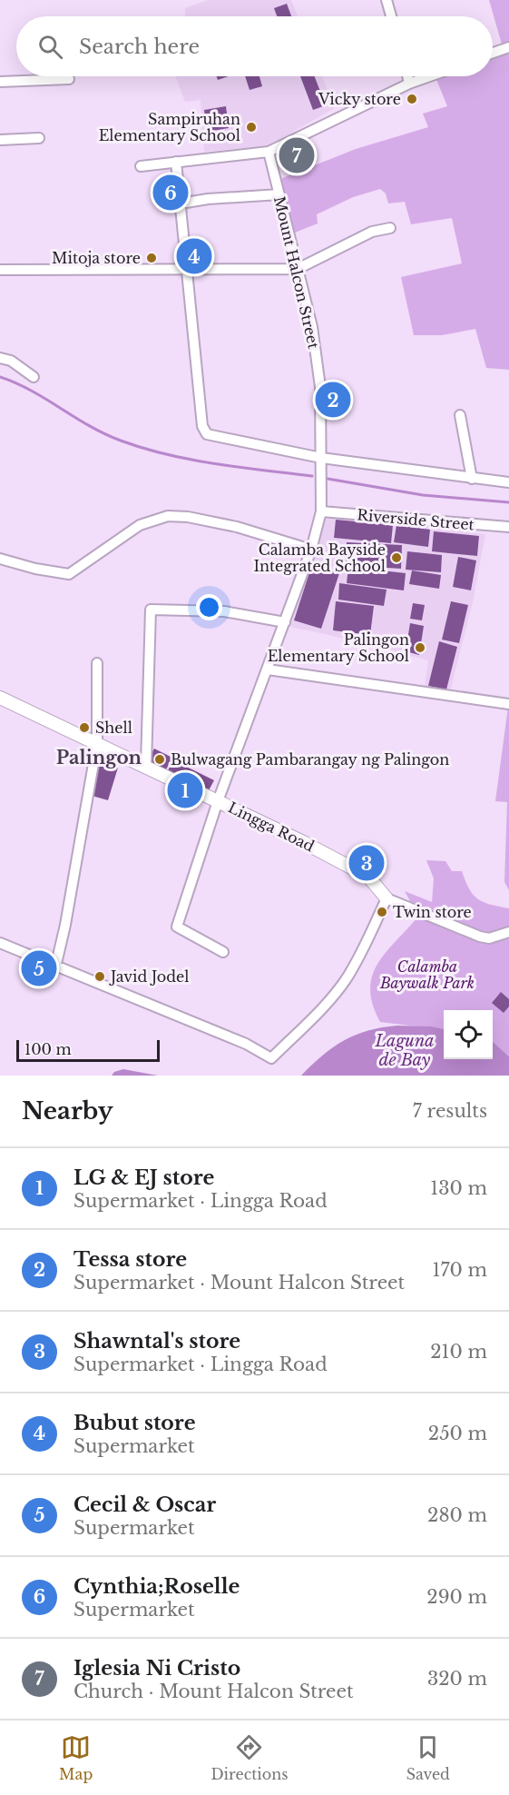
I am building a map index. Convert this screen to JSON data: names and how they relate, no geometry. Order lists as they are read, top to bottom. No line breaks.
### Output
{"streets":{"street":["Mount Halcon Street","Riverside Street","Lingga Road"]},"crossings":[["Mount Halcon Street","Riverside Street"],["Mount Halcon Street","Lingga Road"]],"districts":["Palingon"],"water":["Laguna de Bay"],"parks":["Calamba Baywalk Park"],"places":["Vicky store","Sampiruhan Elementary School","Mitoja store","Calamba Bayside Integrated School","Palingon Elementary School","Shell","Bulwagang Pambarangay ng Palingon","Twin store","Javid Jodel"],"scale_bar":"100 m","page":{"search":"Search here","pins":["7","6","4","2","1","3","5"],"scale":"100 m","heading":["Nearby","7 results"],"list":[{"mark":"1","name":"LG & EJ store","note":"Supermarket · Lingga Road","value":"130 m"},{"mark":"2","name":"Tessa store","note":"Supermarket · Mount Halcon Street","value":"170 m"},{"mark":"3","name":"Shawntal's store","note":"Supermarket · Lingga Road","value":"210 m"},{"mark":"4","name":"Bubut store","note":"Supermarket","value":"250 m"},{"mark":"5","name":"Cecil & Oscar","note":"Supermarket","value":"280 m"},{"mark":"6","name":"Cynthia;Roselle","note":"Supermarket","value":"290 m"},{"mark":"7","name":"Iglesia Ni Cristo","note":"Church · Mount Halcon Street","value":"320 m"}],"nav":["Map","Directions","Saved"]}}
